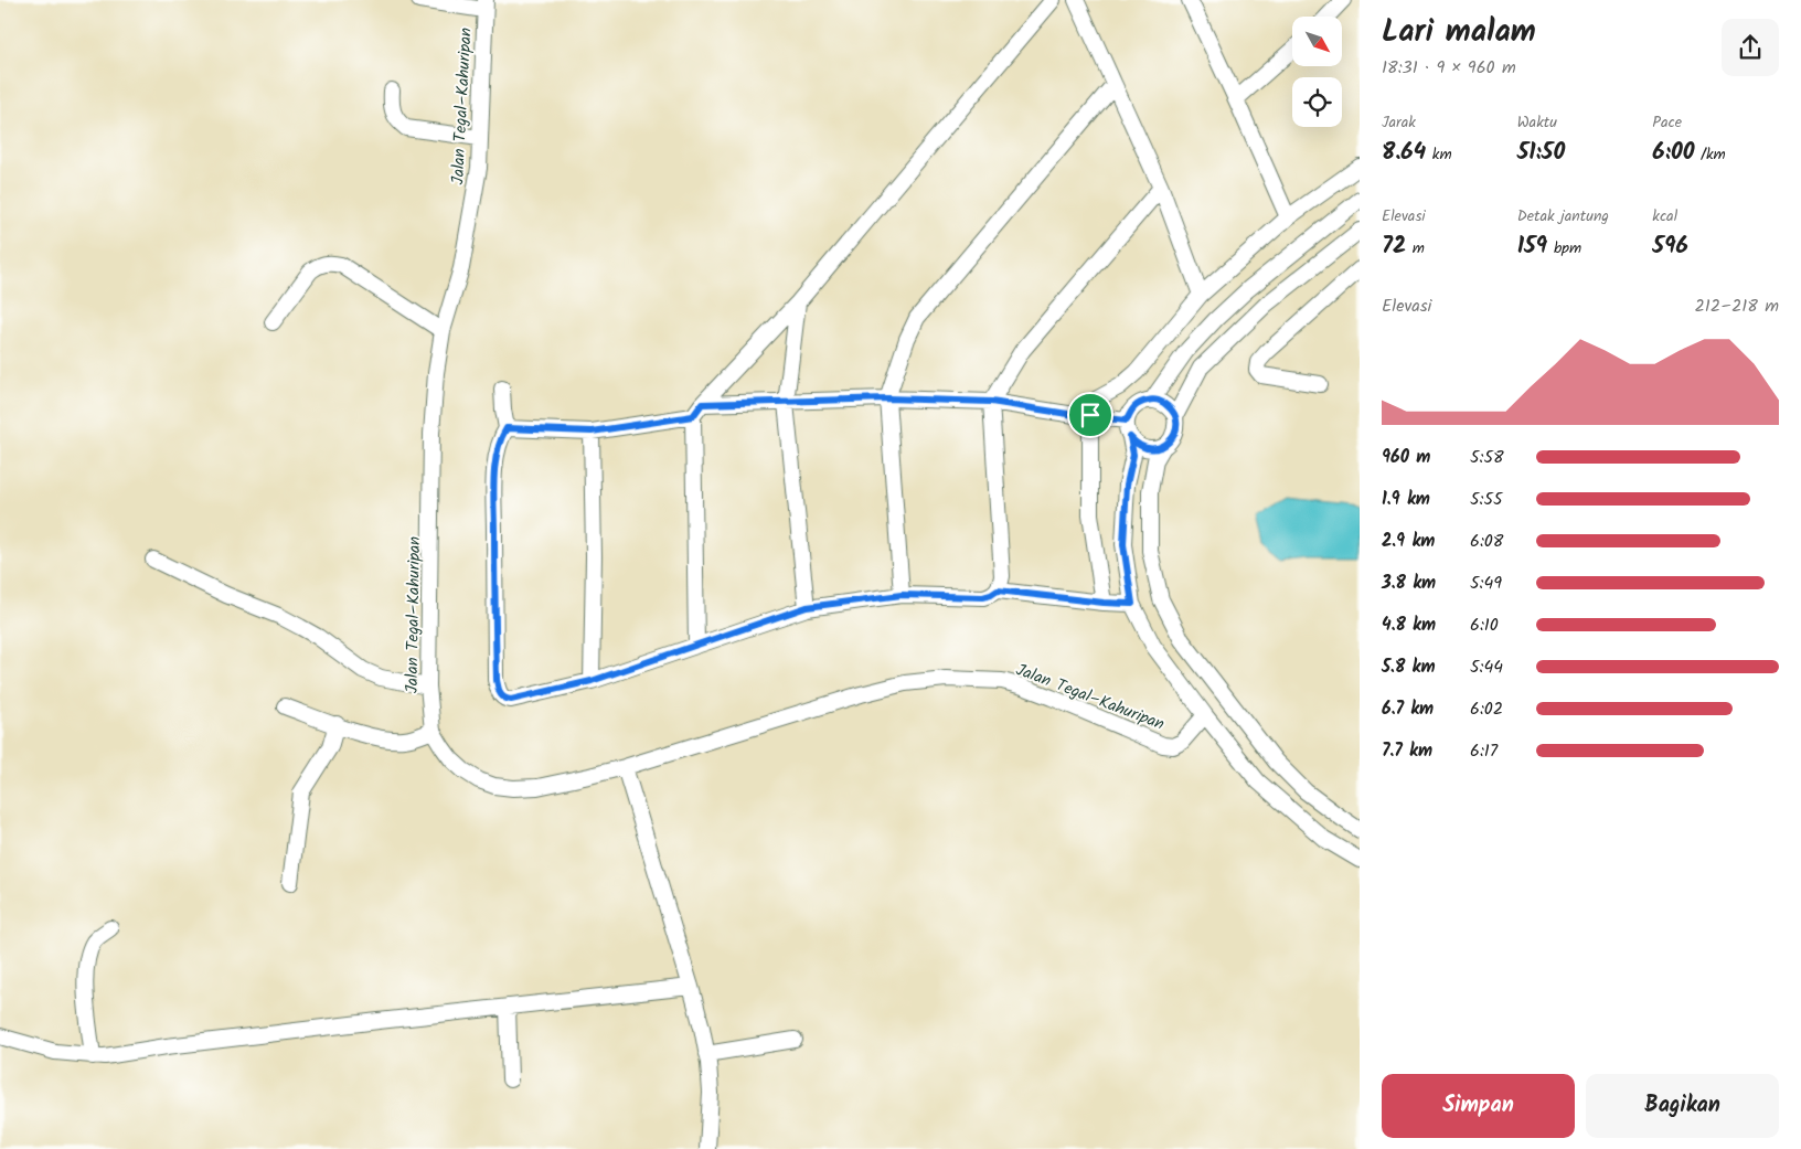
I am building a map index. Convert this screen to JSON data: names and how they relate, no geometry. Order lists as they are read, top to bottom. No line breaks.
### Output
{"streets":{"street":["Jalan Tegal–Kahuripan"]},"north":"bottom right","page":{"heading":["Lari malam","18:31 · 9 × 960 m"],"stats":[["Jarak","8.64 km"],["Waktu","51:50"],["Pace","6:00 /km"],["Elevasi","72 m"],["Detak jantung","159 bpm"],["kcal","596"]],"chart":["Elevasi","212–218 m"],"list":[{"name":"960 m","note":"5:58"},{"name":"1.9 km","note":"5:55"},{"name":"2.9 km","note":"6:08"},{"name":"3.8 km","note":"5:49"},{"name":"4.8 km","note":"6:10"},{"name":"5.8 km","note":"5:44"},{"name":"6.7 km","note":"6:02"},{"name":"7.7 km","note":"6:17"}],"buttons":["Simpan","Bagikan"]}}
